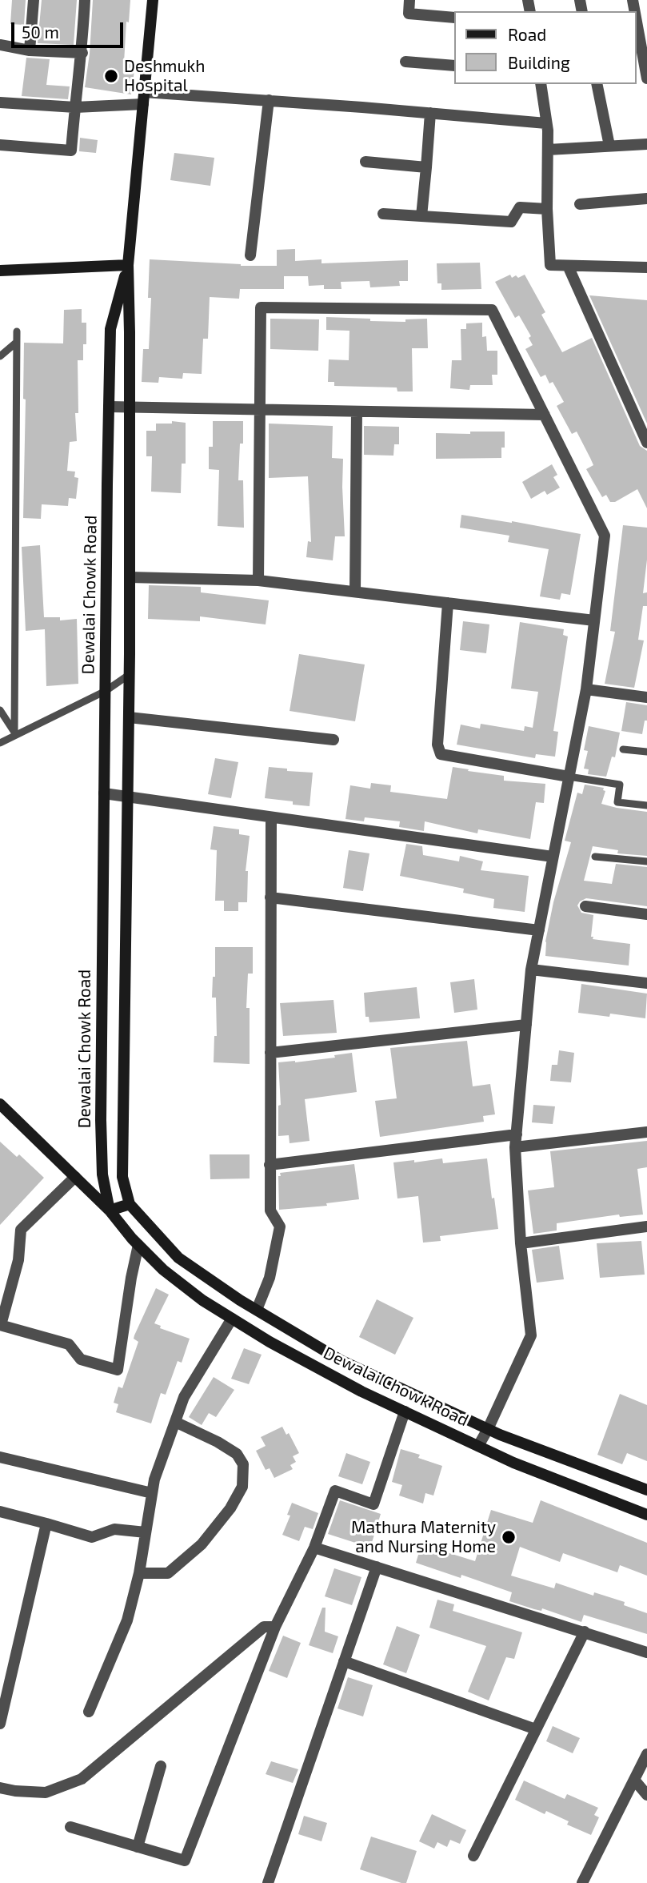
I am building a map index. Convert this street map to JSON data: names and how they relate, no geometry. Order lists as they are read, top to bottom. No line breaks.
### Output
{"streets":{"main road":["Dewalai Chowk Road"]},"places":["Deshmukh Hospital","Mathura Maternity and Nursing Home"],"legend":["Road","Building"],"scale_bar":"50 m"}
